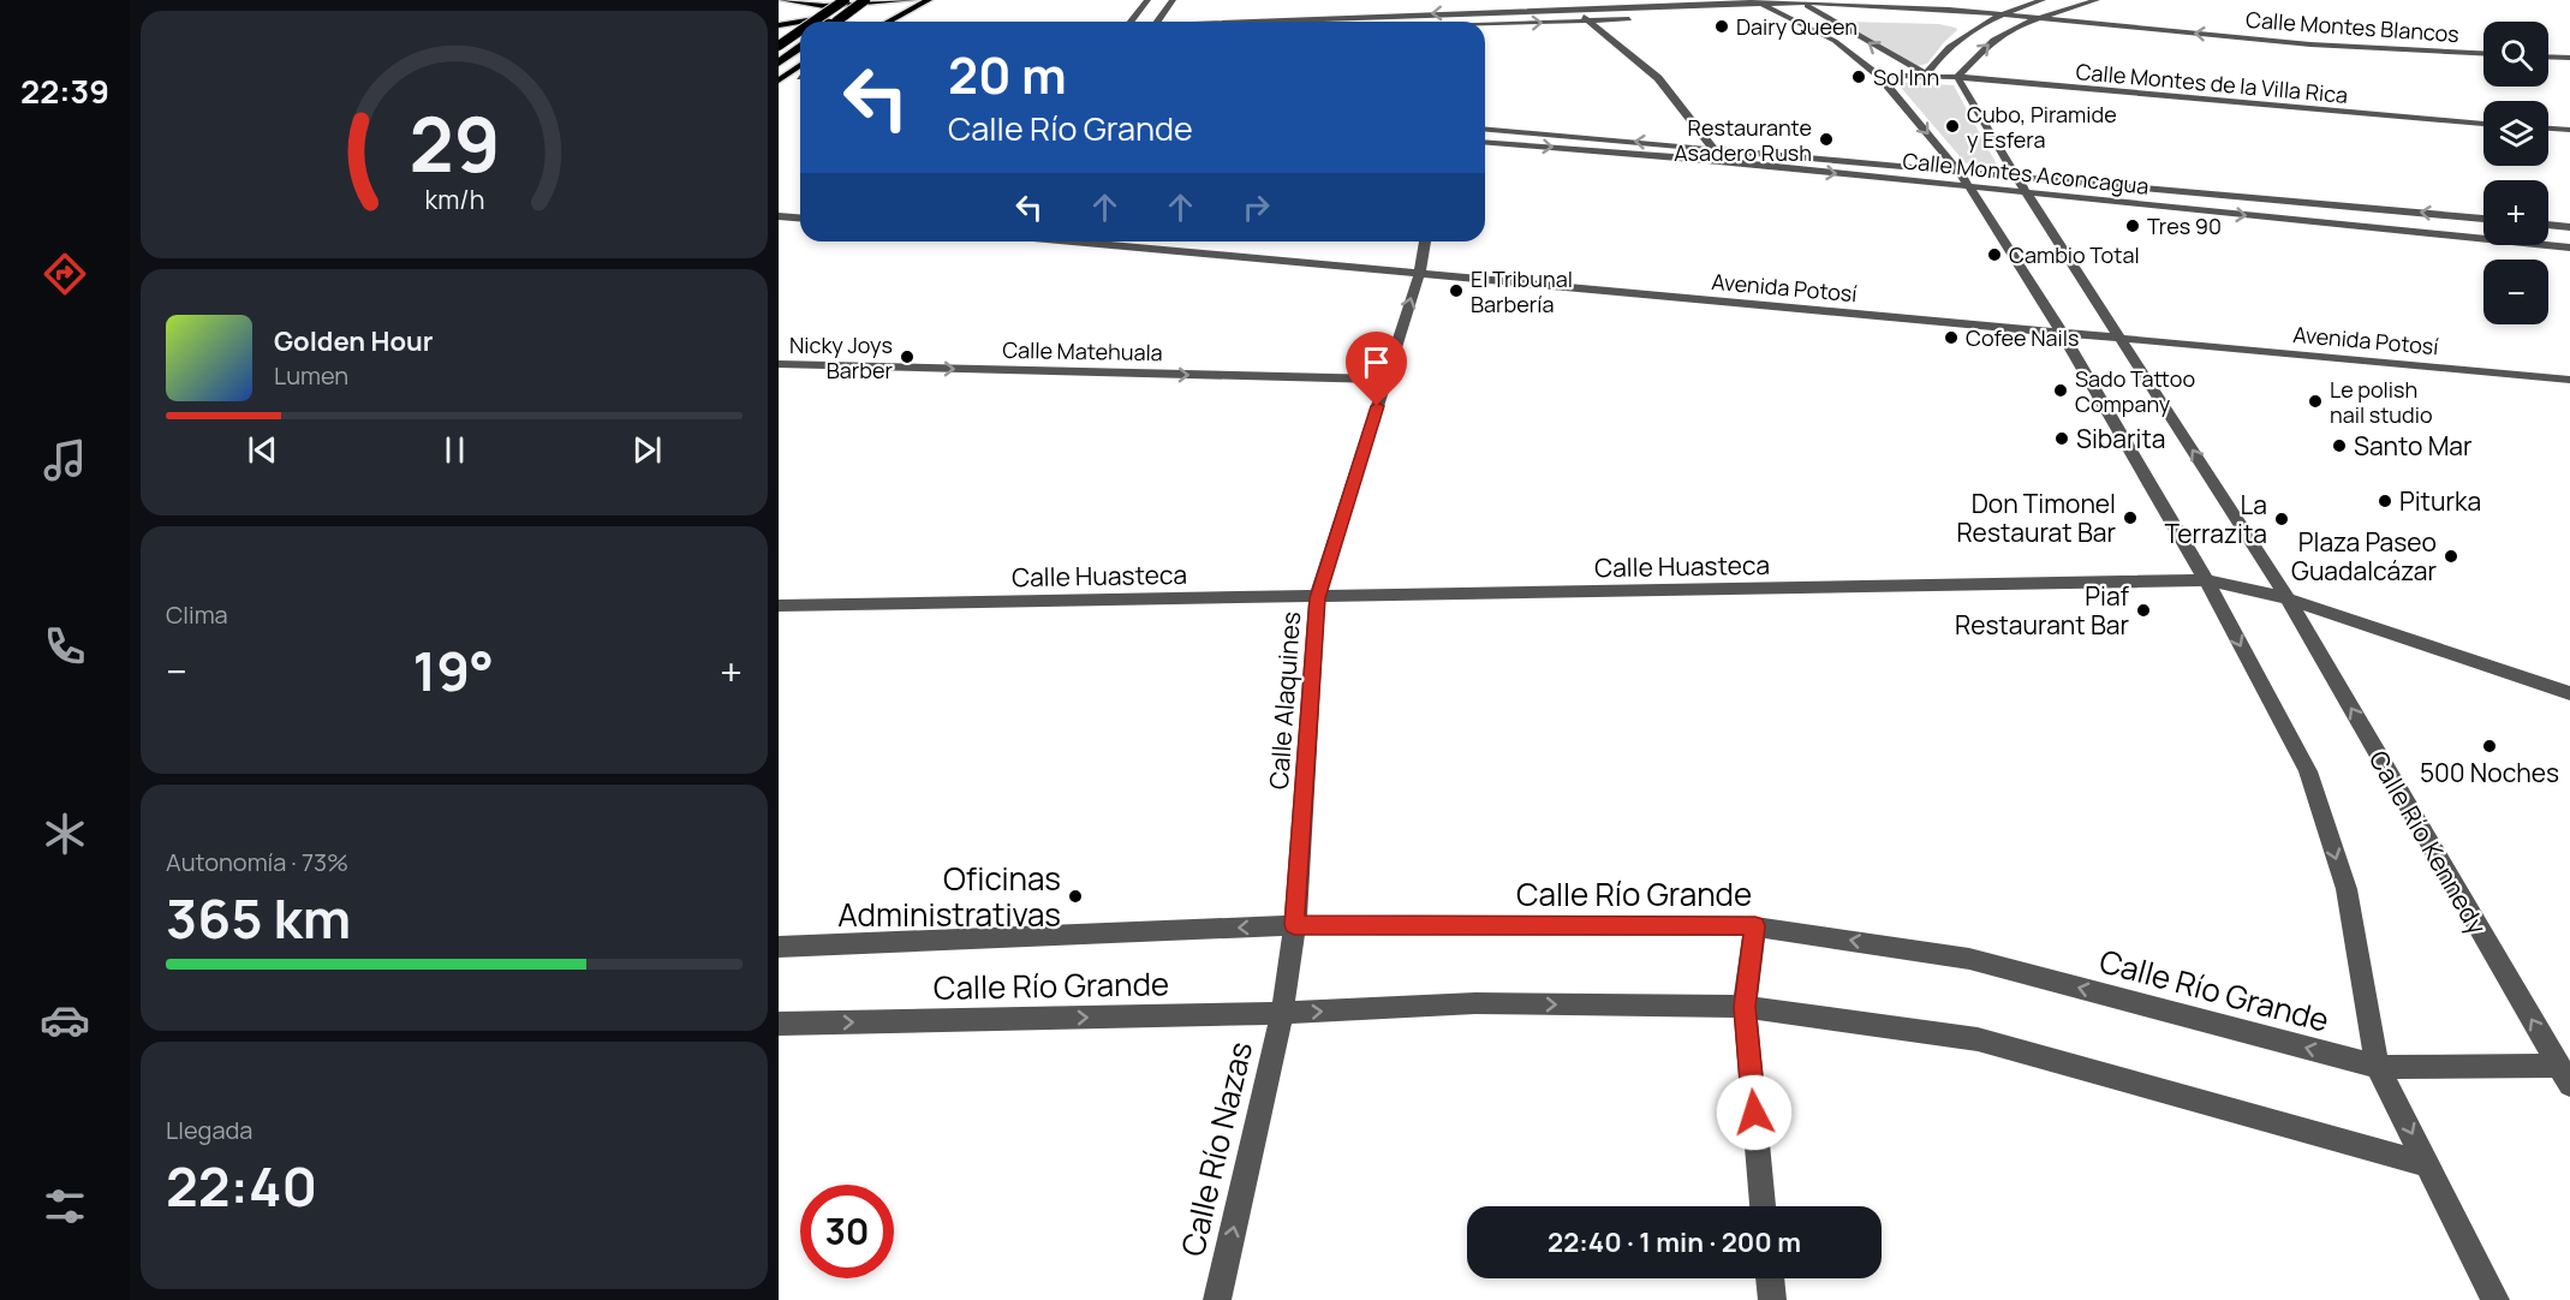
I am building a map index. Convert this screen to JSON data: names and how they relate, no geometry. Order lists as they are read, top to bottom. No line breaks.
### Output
{"streets":{"street":["Calle Montes Blancos","Calle Montes de la Villa Rica","Calle Montes Aconcagua","Avenida Potosí","Calle Matehuala","Calle Huasteca","Calle Alaquines","Calle Río Kennedy","Calle Río Grande","Calle Río Nazas"]},"crossings":[["Calle Montes de la Villa Rica","Calle Río Kennedy"],["Calle Montes Aconcagua","Calle Río Kennedy"],["Avenida Potosí","Calle Alaquines"],["Avenida Potosí","Calle Río Kennedy"],["Calle Matehuala","Calle Alaquines"],["Calle Huasteca","Calle Alaquines"],["Calle Huasteca","Calle Río Kennedy"],["Calle Alaquines","Calle Río Grande"],["Calle Alaquines","Calle Río Nazas"],["Calle Río Kennedy","Calle Río Grande"],["Calle Río Grande","Calle Río Nazas"]],"one_way":["Calle Matehuala","Calle Río Nazas"],"places":["Dairy Queen","Sol Inn","Cubo, Piramide y Esfera","Restaurante Asadero Rush","Tres 90","Cambio Total","El Tribunal Barbería","Cofee Nails","Nicky Joys Barber","Sado Tattoo Company","Le polish nail studio","Sibarita","Santo Mar","Piturka","Don Timonel Restaurat Bar","La Terrazita","Plaza Paseo Guadalcázar","Piaf Restaurant Bar","500 Noches","Oficinas Administrativas"],"page":{"tabs":"22:39","map_buttons":["+","−"],"turn":["20 m","Calle Río Grande"],"song":["Golden Hour","Lumen"],"tile":["Clima",["Autonomía · 73%","365 km"],["Llegada","22:40"]],"heat":["−","19°","+"],"limit":"30","trip":"22:40 · 1 min · 200 m","gauge":["29","km/h"]}}
